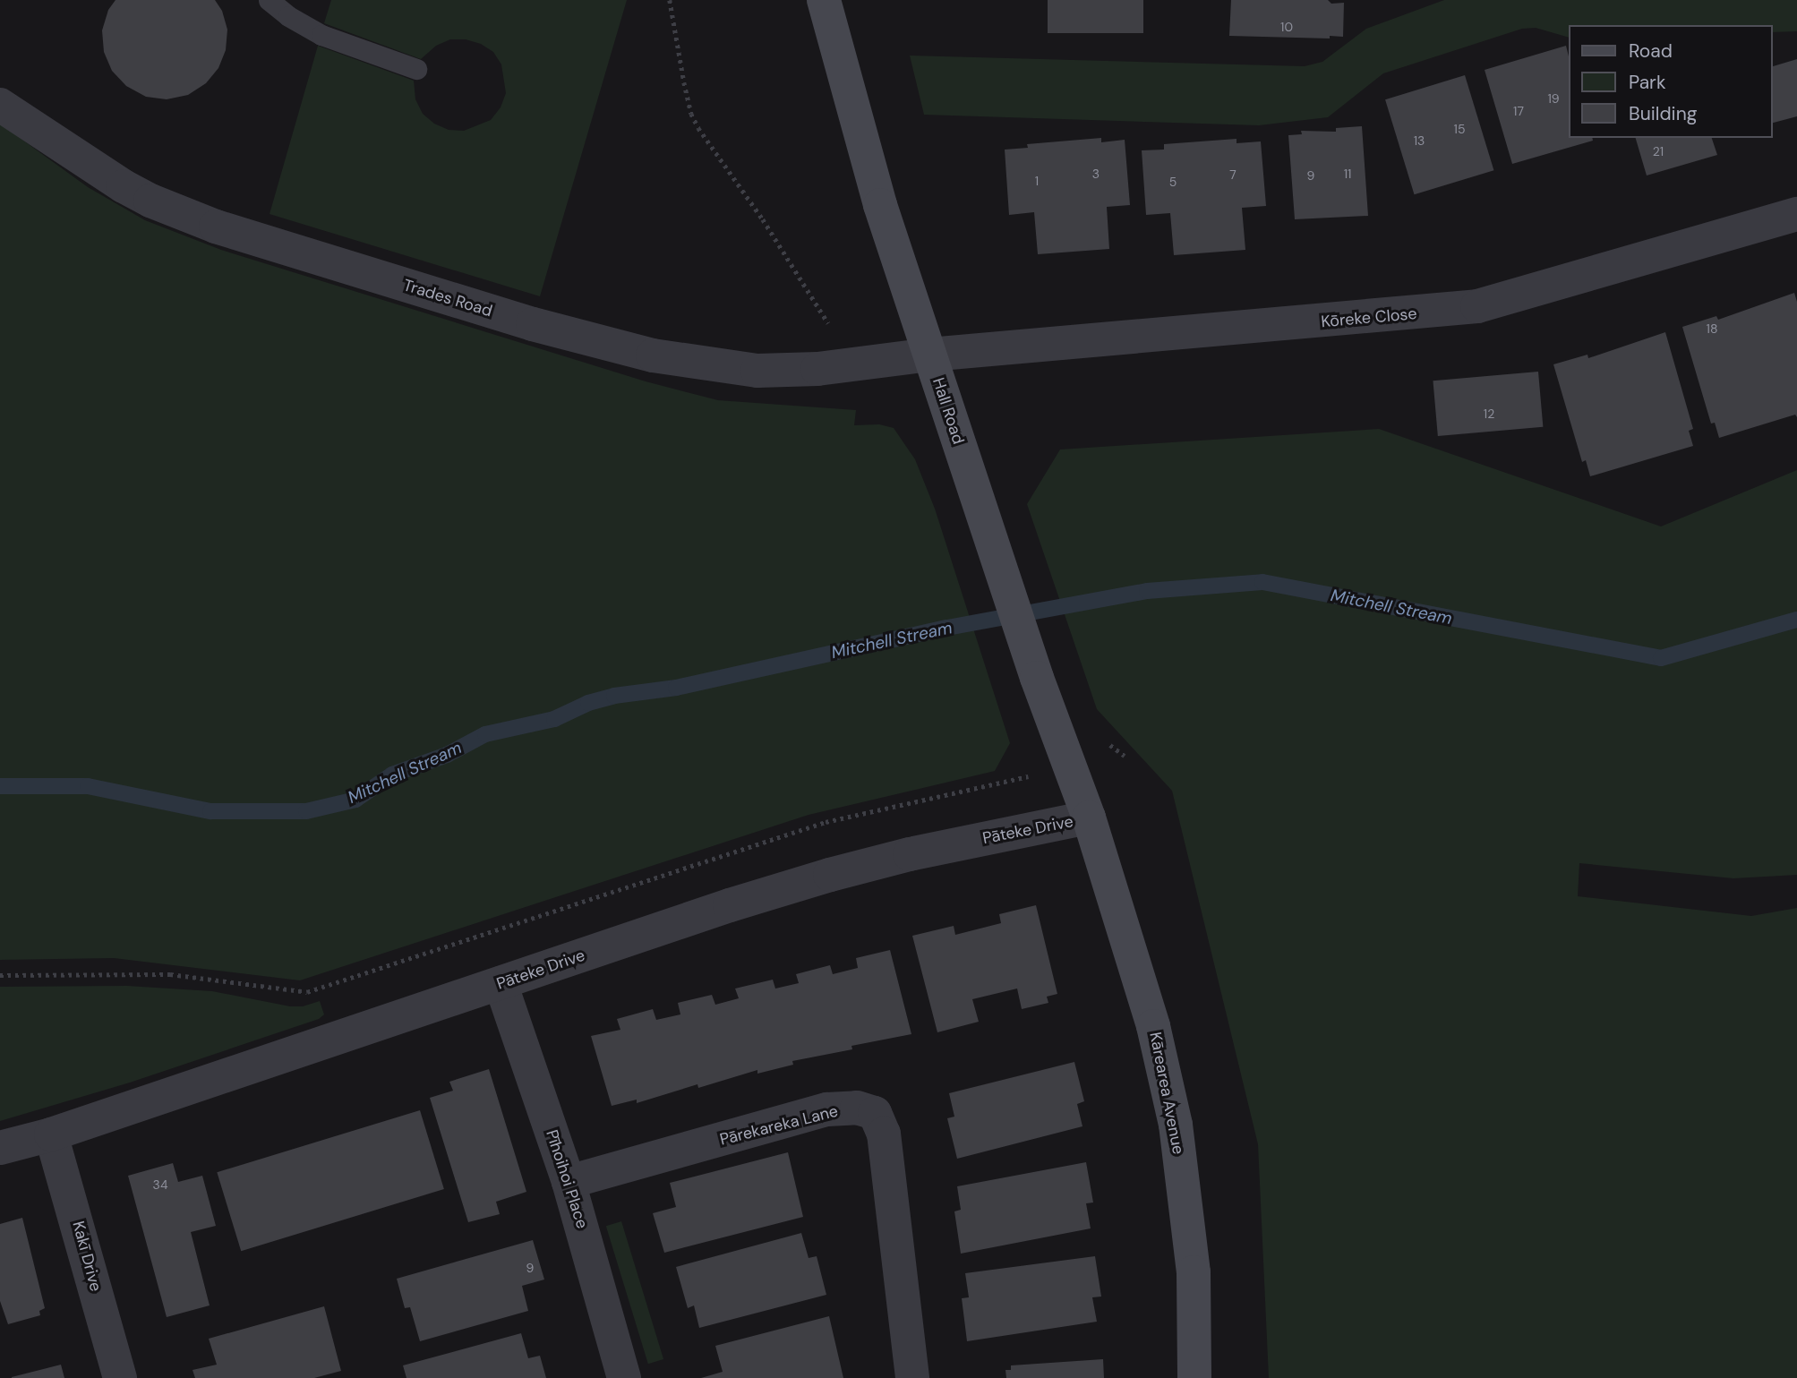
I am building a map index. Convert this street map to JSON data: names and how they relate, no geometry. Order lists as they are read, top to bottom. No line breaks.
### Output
{"streets":{"street":["Trades Road","Kōreke Close","Hall Road","Pāteke Drive","Kārearea Avenue","Pārekareka Lane","Pīhoihoi Place","Kakī Drive"]},"crossings":[["Trades Road","Kōreke Close"],["Trades Road","Hall Road"],["Kōreke Close","Hall Road"],["Hall Road","Pāteke Drive"],["Hall Road","Kārearea Avenue"],["Pāteke Drive","Kārearea Avenue"],["Pāteke Drive","Pīhoihoi Place"],["Pāteke Drive","Kakī Drive"],["Pārekareka Lane","Pīhoihoi Place"]],"water":["Mitchell Stream"],"house_numbers":["10","19","17","15","13","21","3","11","7","9","1","5","18","12","34","9"],"legend":["Road","Park","Building"]}
